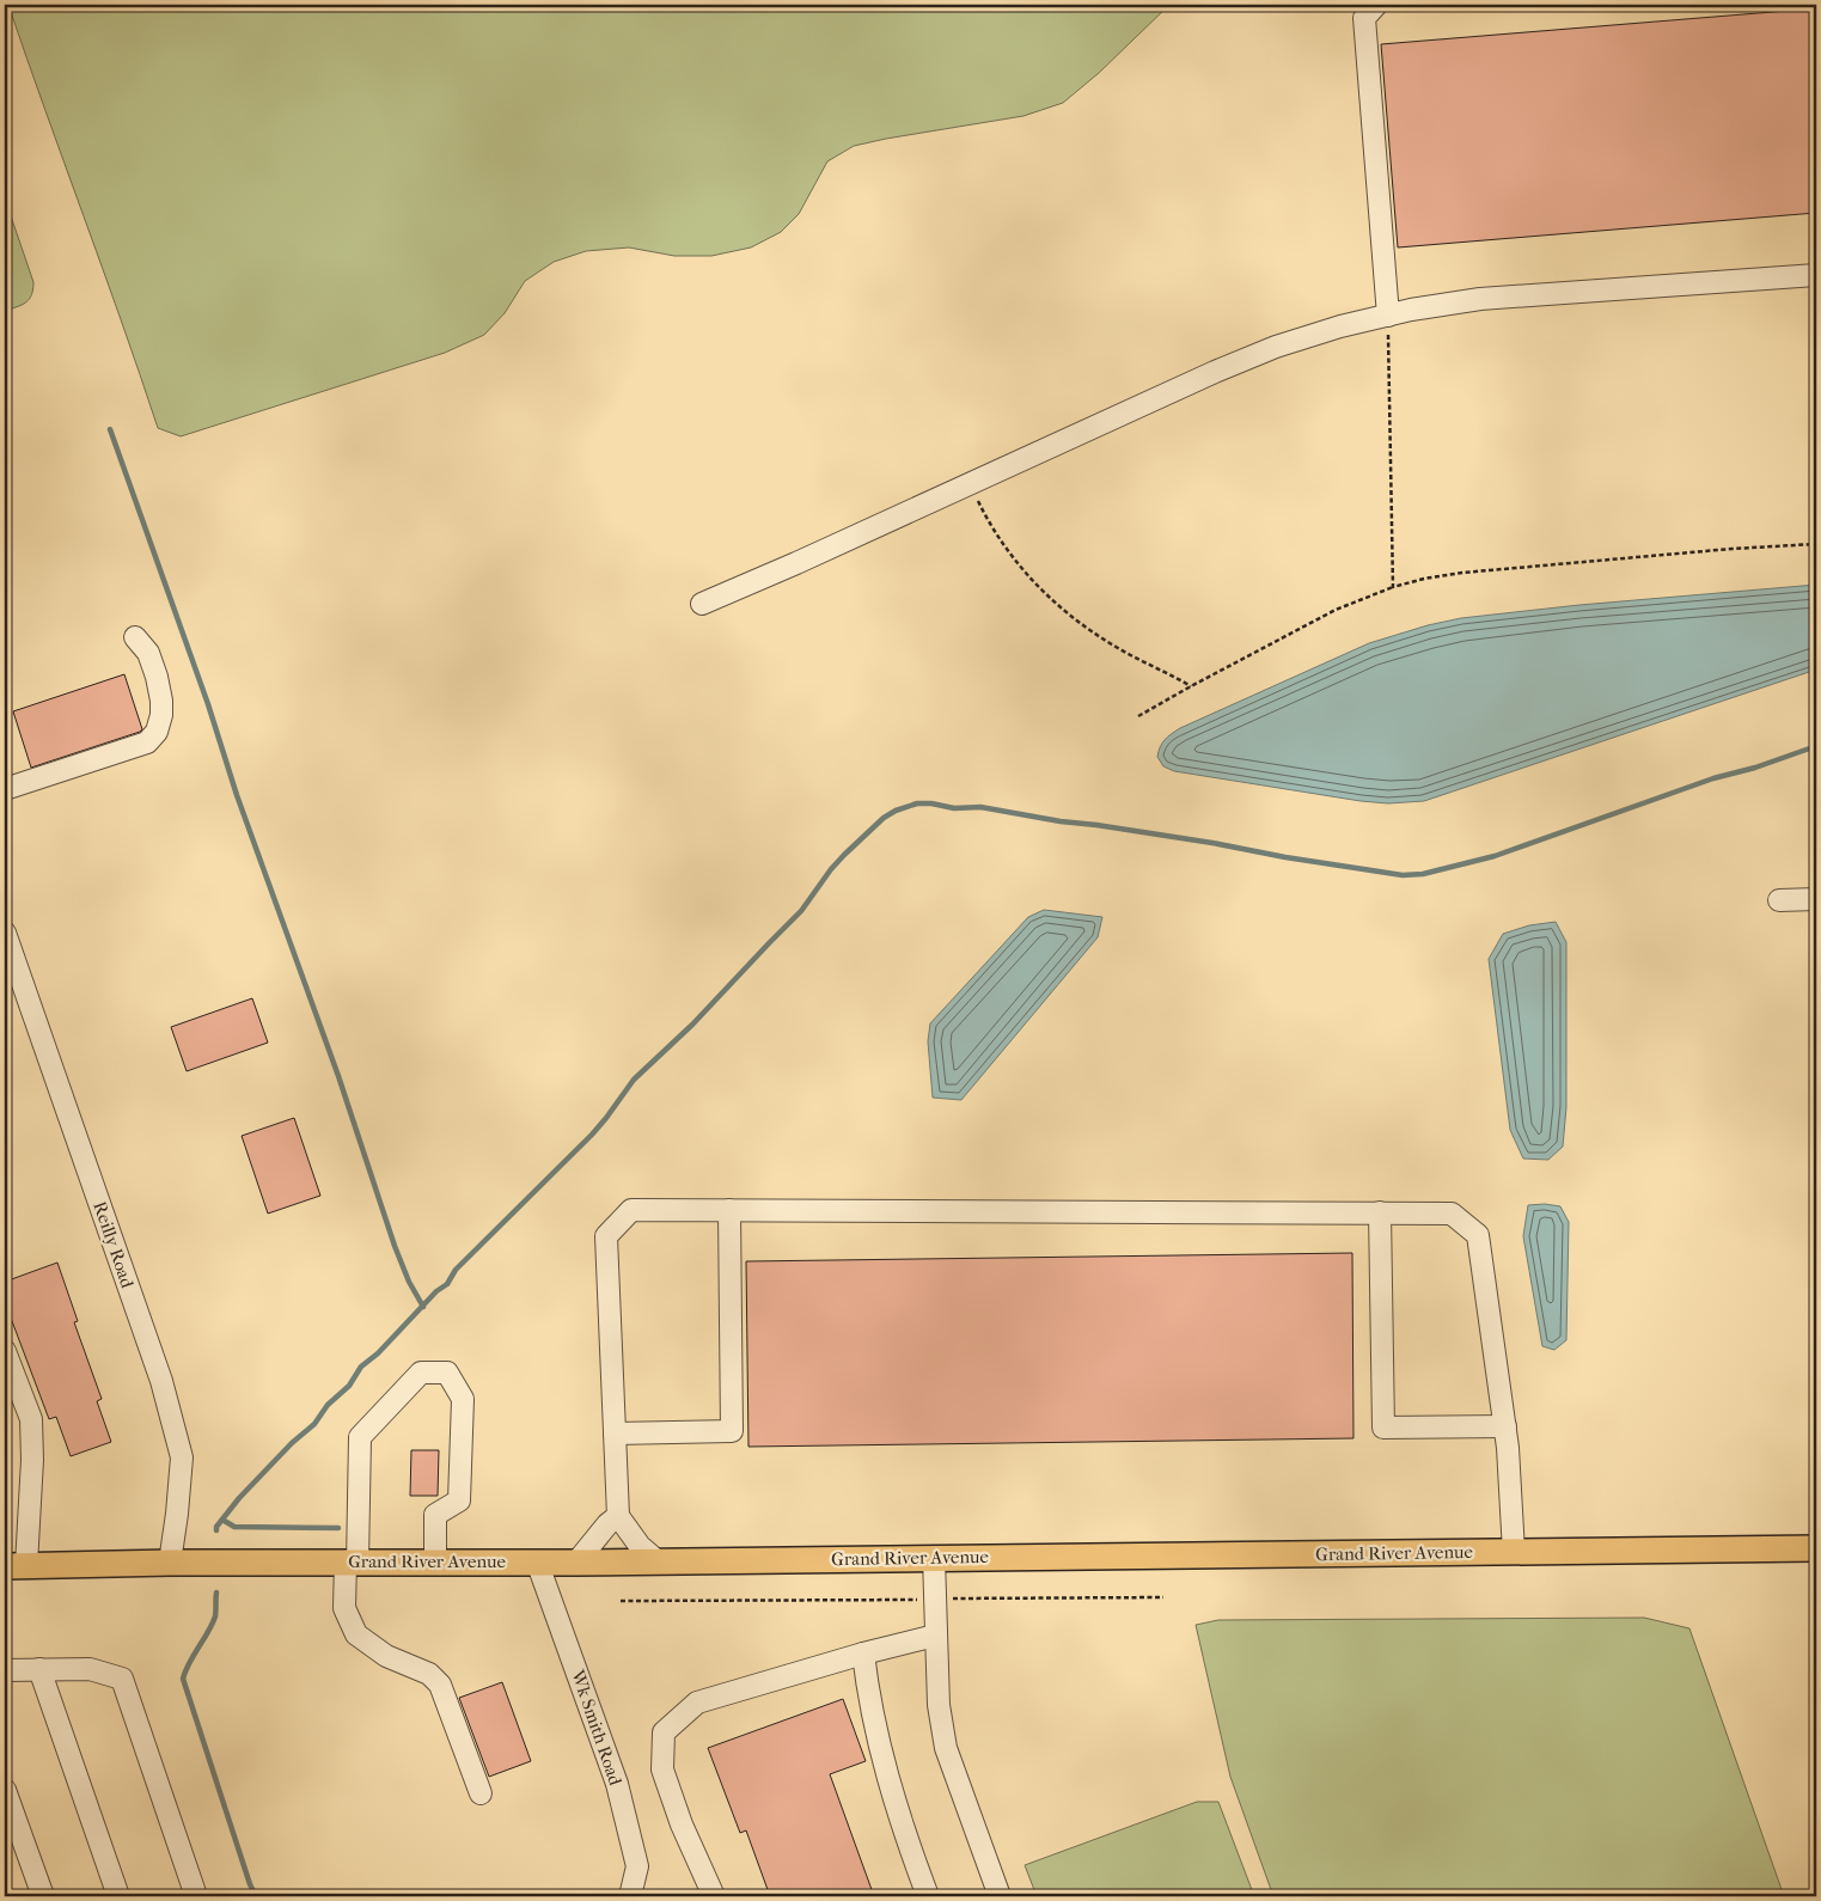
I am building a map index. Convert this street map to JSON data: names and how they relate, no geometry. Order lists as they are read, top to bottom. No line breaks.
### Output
{"streets":{"main road":["Grand River Avenue"],"street":["Reilly Road","Wk Smith Road"]},"crossings":[["Reilly Road","Grand River Avenue"],["Grand River Avenue","Wk Smith Road"]]}
